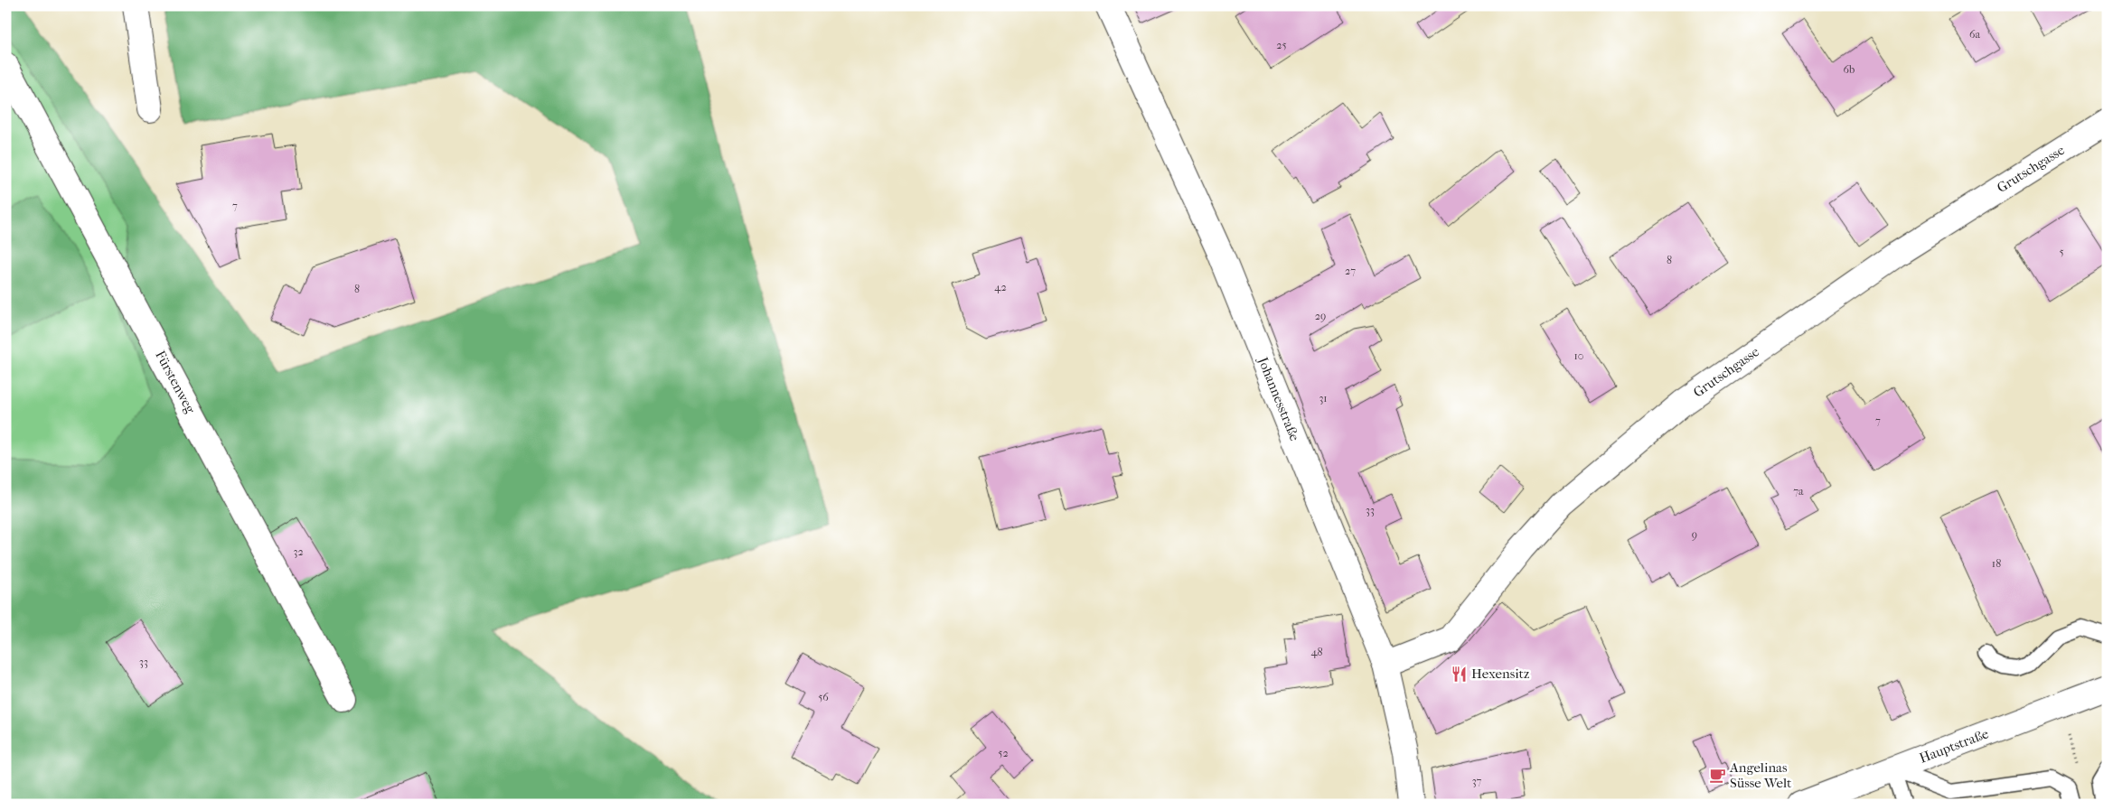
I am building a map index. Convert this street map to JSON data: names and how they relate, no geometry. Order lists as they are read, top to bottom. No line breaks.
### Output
{"streets":{"street":["Grutschgasse","Fürstenweg","Johannesstraße","Hauptstraße"]},"crossings":[["Grutschgasse","Johannesstraße"]],"places":{"restaurant":["Hexensitz"],"cafe":["Angelinas Süsse Welt"]},"house_numbers":["6a","25","6b","7","5","8","27","42","8","29","10","31","7","7a","33","9","32","18","48","33","56","52","37"]}
